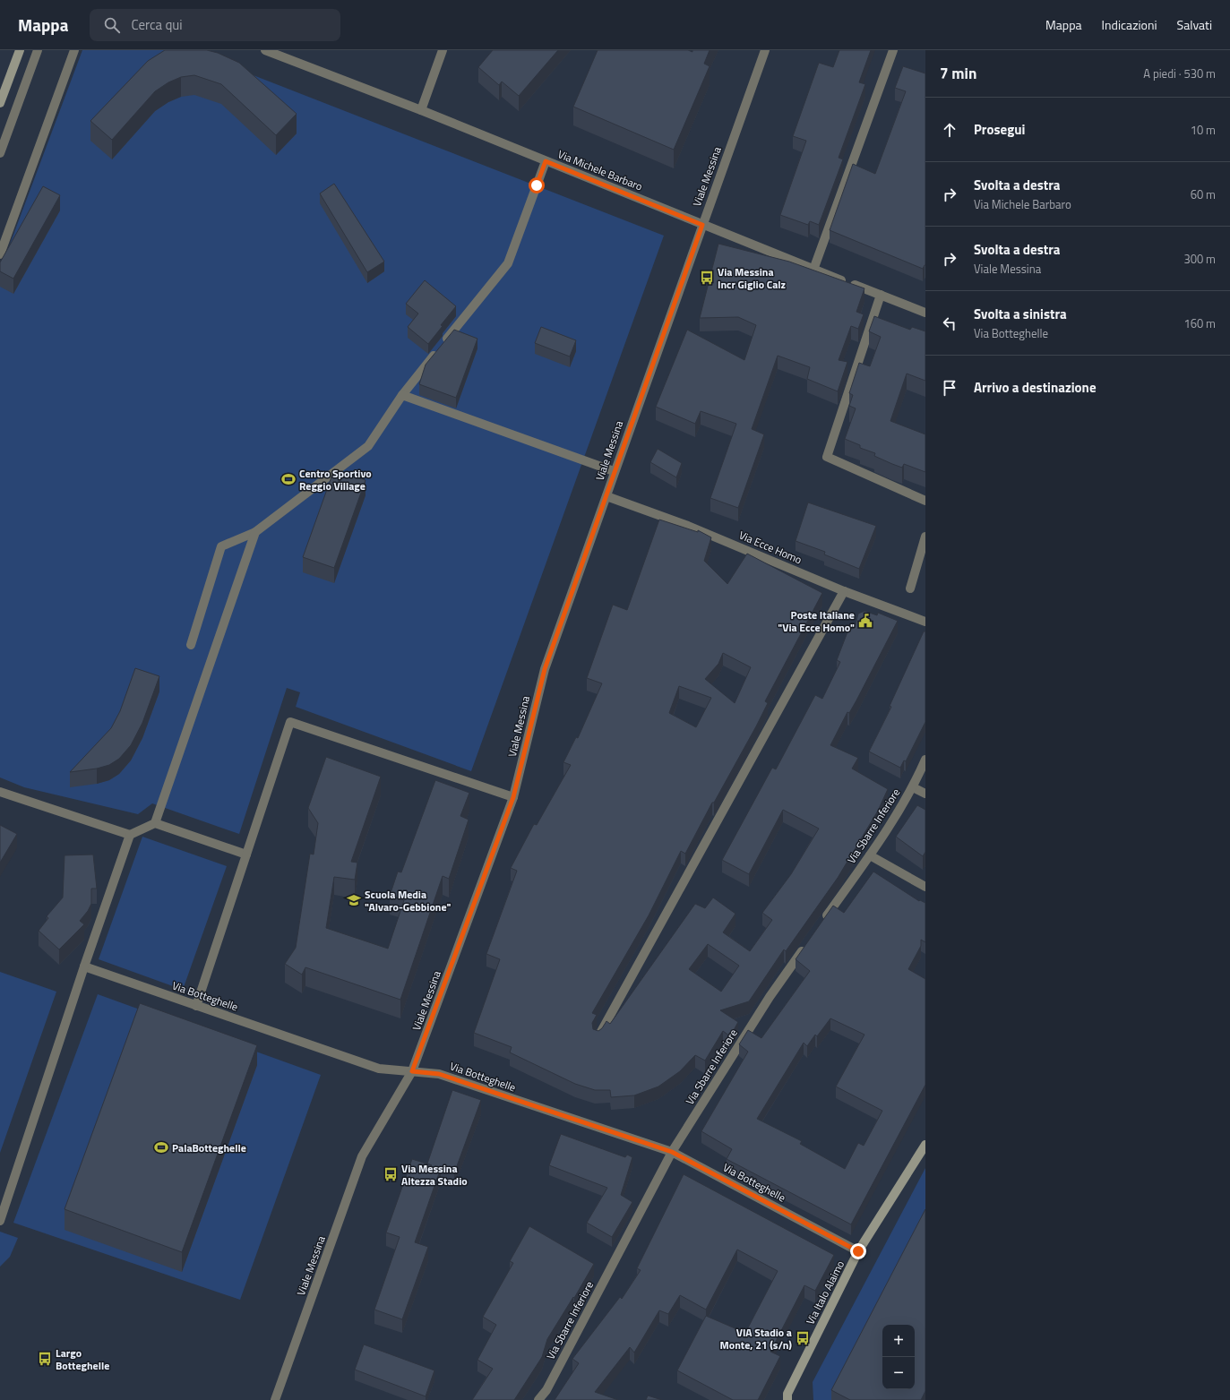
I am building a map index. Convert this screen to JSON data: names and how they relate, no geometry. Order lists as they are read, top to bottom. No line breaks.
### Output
{"streets":{"street":["Via Michele Barbaro","Viale Messina","Via Ecce Homo","Via Sbarre Inferiore","Via Botteghelle","Via Italo Alaimo"]},"crossings":[["Via Michele Barbaro","Viale Messina"],["Viale Messina","Via Ecce Homo"],["Viale Messina","Via Botteghelle"],["Via Sbarre Inferiore","Via Botteghelle"],["Via Botteghelle","Via Italo Alaimo"]],"places":{"bus stop":["Via Messina Incr Giglio Calz","Via Messina Altezza Stadio","VIA Stadio a Monte, 21 (s/n)","Largo Botteghelle"],"sports":["Centro Sportivo Reggio Village","PalaBotteghelle"],"public building":["Poste Italiane \"Via Ecce Homo\""],"school or university":["Scuola Media \"Alvaro-Gebbione\""]},"page":{"header":"Mappa","search":"Cerca qui","nav":["Mappa","Indicazioni","Salvati"],"heading":["7 min","A piedi · 530 m"],"list":[["Prosegui","10 m"],["Svolta a destra","Via Michele Barbaro","60 m"],["Svolta a destra","Viale Messina","300 m"],["Svolta a sinistra","Via Botteghelle","160 m"],"Arrivo a destinazione"],"map_buttons":["+","−"]}}
